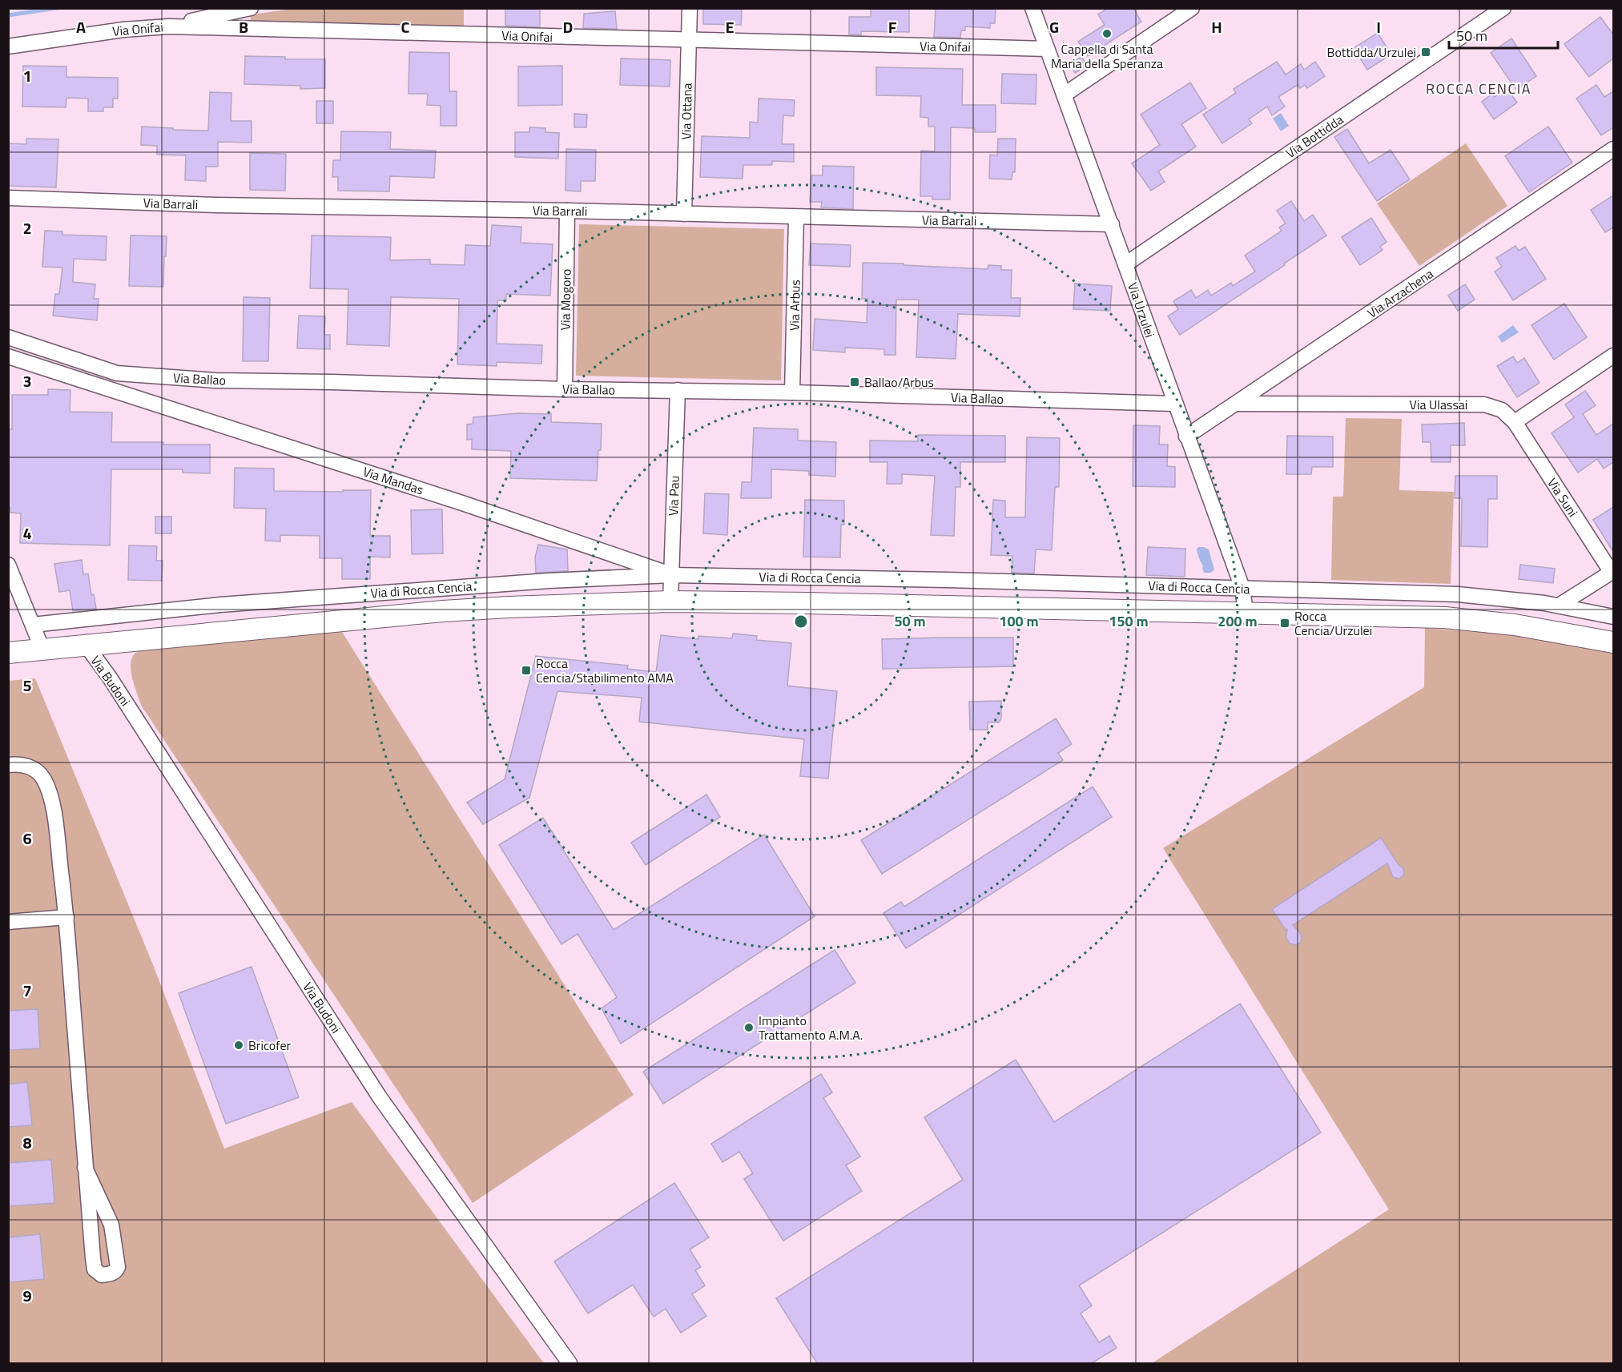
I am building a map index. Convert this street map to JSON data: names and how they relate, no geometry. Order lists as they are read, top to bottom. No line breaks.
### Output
{"streets":{"main road":["Via di Rocca Cencia"],"street":["Via Onifai","Via Ottana","Via Bottidda","Via Barrali","Via Arzachena","Via Mogoro","Via Arbus","Via Urzulei","Via Ballao","Via Ulassai","Via Mandas","Via Pau","Via Suni","Via Budoni"]},"crossings":[["Via Onifai","Via Ottana"],["Via Onifai","Via Urzulei"],["Via Ottana","Via Barrali"],["Via Bottidda","Via Urzulei"],["Via Barrali","Via Mogoro"],["Via Barrali","Via Arbus"],["Via Barrali","Via Urzulei"],["Via Arzachena","Via Urzulei"],["Via Arzachena","Via Ulassai"],["Via Mogoro","Via Ballao"],["Via Arbus","Via Ballao"],["Via Urzulei","Via Ballao"],["Via Urzulei","Via di Rocca Cencia"],["Via Ballao","Via Pau"],["Via Ulassai","Via Suni"],["Via Mandas","Via Pau"],["Via Mandas","Via di Rocca Cencia"],["Via Pau","Via di Rocca Cencia"],["Via di Rocca Cencia","Via Budoni"]],"districts":["ROCCA CENCIA"],"places":{"other":["Cappella di Santa Maria della Speranza","Impianto Trattamento A.M.A.","Bricofer"],"transit":["Bottidda/Urzulei","Ballao/Arbus","Rocca Cencia/Urzulei","Rocca Cencia/Stabilimento AMA"]},"scale_bar":"50 m","grid":{"columns":["A","B","C","D","E","F","G","H","I"],"rows":["1","2","3","4","5","6","7","8","9"]},"rings":["50 m","100 m","150 m","200 m"]}
